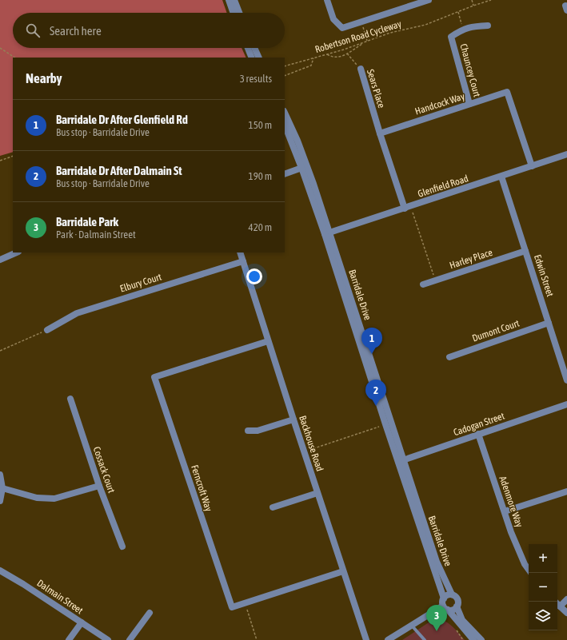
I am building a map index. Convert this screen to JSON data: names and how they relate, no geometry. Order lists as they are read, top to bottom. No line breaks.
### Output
{"streets":{"street":["Chauncey Court","Sears Place","Handcock Way","Glenfield Road","Harley Place","Edwin Street","Elbury Court","Barridale Drive","Dumont Court","Cadogan Street","Backhouse Road","Cossack Court","Ferncroft Way","Adenmore Way","Dalmain Street"],"path":["Robertson Road Cycleway"]},"crossings":[["Chauncey Court","Handcock Way"],["Sears Place","Handcock Way"],["Handcock Way","Glenfield Road"],["Glenfield Road","Edwin Street"],["Glenfield Road","Barridale Drive"],["Harley Place","Edwin Street"],["Edwin Street","Dumont Court"],["Elbury Court","Backhouse Road"],["Barridale Drive","Cadogan Street"],["Cadogan Street","Adenmore Way"],["Backhouse Road","Ferncroft Way"]],"page":{"search":"Search here","heading":["Nearby","3 results"],"list":[{"mark":"1","name":"Barridale Dr After Glenfield Rd","note":"Bus stop · Barridale Drive","value":"150 m"},{"mark":"2","name":"Barridale Dr After Dalmain St","note":"Bus stop · Barridale Drive","value":"190 m"},{"mark":"3","name":"Barridale Park","note":"Park · Dalmain Street","value":"420 m"}],"pins":["1","2","3"],"map_buttons":["+","−"]}}
